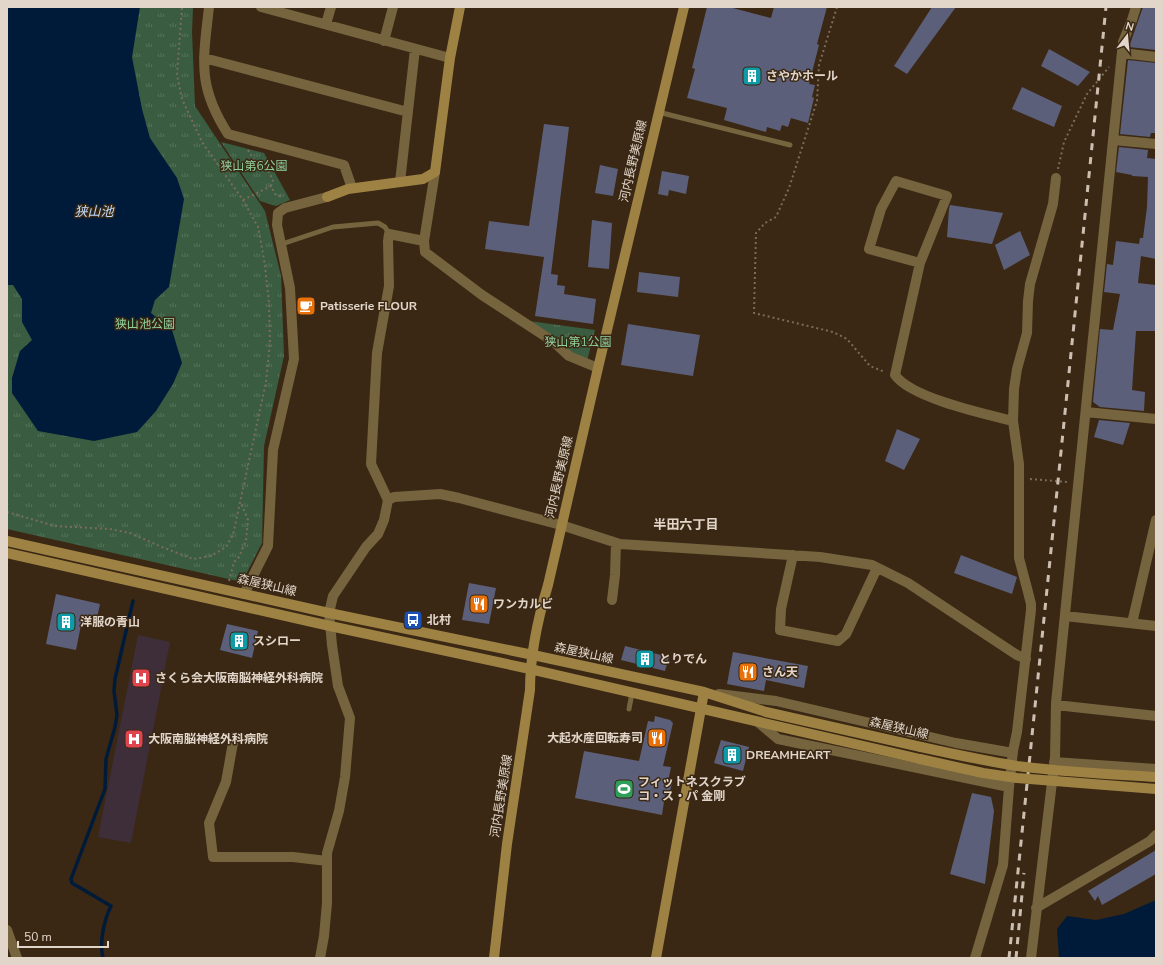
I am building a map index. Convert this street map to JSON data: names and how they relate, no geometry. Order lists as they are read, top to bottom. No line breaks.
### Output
{"streets":{"main road":["河内長野美原線","森屋狭山線"]},"crossings":[["河内長野美原線","森屋狭山線"]],"districts":["半田六丁目"],"water":["狭山池"],"parks":["狭山第6公園","狭山池公園","狭山第1公園"],"places":{"building":["さやかホール","洋服の青山","スシロー","とりでん","DREAMHEART"],"cafe":["Patisserie FLOUR"],"restaurant":["ワンカルビ","さん天","大起水産回転寿司"],"bus stop":["北村"],"hospital":["さくら会大阪南脳神経外科病院","大阪南脳神経外科病院"],"sports":["フィットネスクラブ コ・ス・パ 金剛"]},"scale_bar":"50 m","north":"top"}
